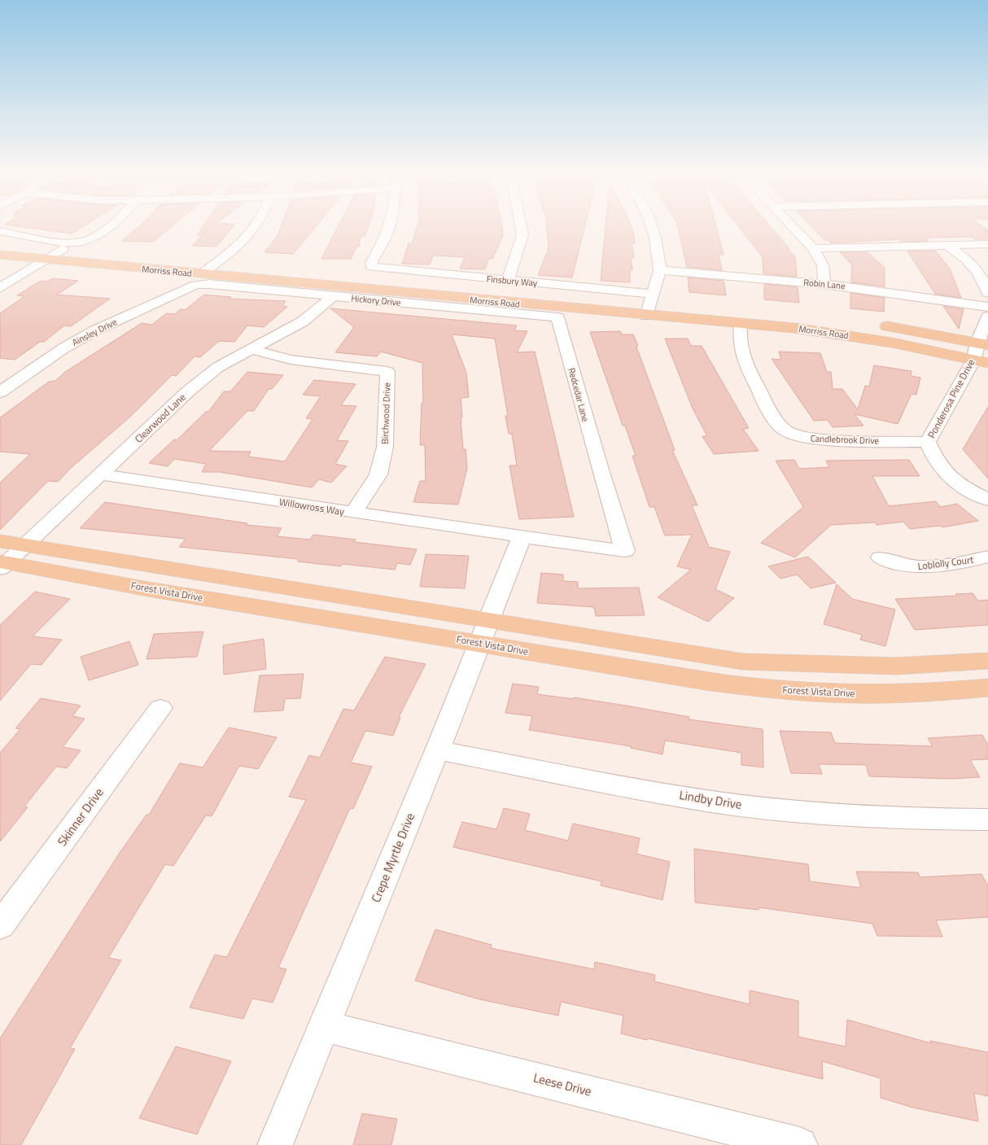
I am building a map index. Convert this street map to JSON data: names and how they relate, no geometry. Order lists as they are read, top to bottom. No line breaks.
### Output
{"streets":{"main road":["Morriss Road","Forest Vista Drive"],"street":["Finsbury Way","Robin Lane","Hickory Drive","Ainsley Drive","Redcedar Lane","Ponderosa Pine Drive","Birchwood Drive","Clearwood Lane","Candlebrook Drive","Willowross Way","Loblolly Court","Lindby Drive","Skinner Drive","Crepe Myrtle Drive","Leese Drive"]},"crossings":[["Morriss Road","Finsbury Way"],["Morriss Road","Hickory Drive"],["Morriss Road","Ainsley Drive"],["Morriss Road","Ponderosa Pine Drive"],["Morriss Road","Candlebrook Drive"],["Hickory Drive","Ainsley Drive"],["Hickory Drive","Redcedar Lane"],["Hickory Drive","Clearwood Lane"],["Redcedar Lane","Willowross Way"],["Ponderosa Pine Drive","Candlebrook Drive"],["Birchwood Drive","Clearwood Lane"],["Birchwood Drive","Willowross Way"],["Clearwood Lane","Willowross Way"],["Clearwood Lane","Forest Vista Drive"],["Willowross Way","Crepe Myrtle Drive"],["Forest Vista Drive","Crepe Myrtle Drive"],["Lindby Drive","Crepe Myrtle Drive"],["Crepe Myrtle Drive","Leese Drive"]]}
